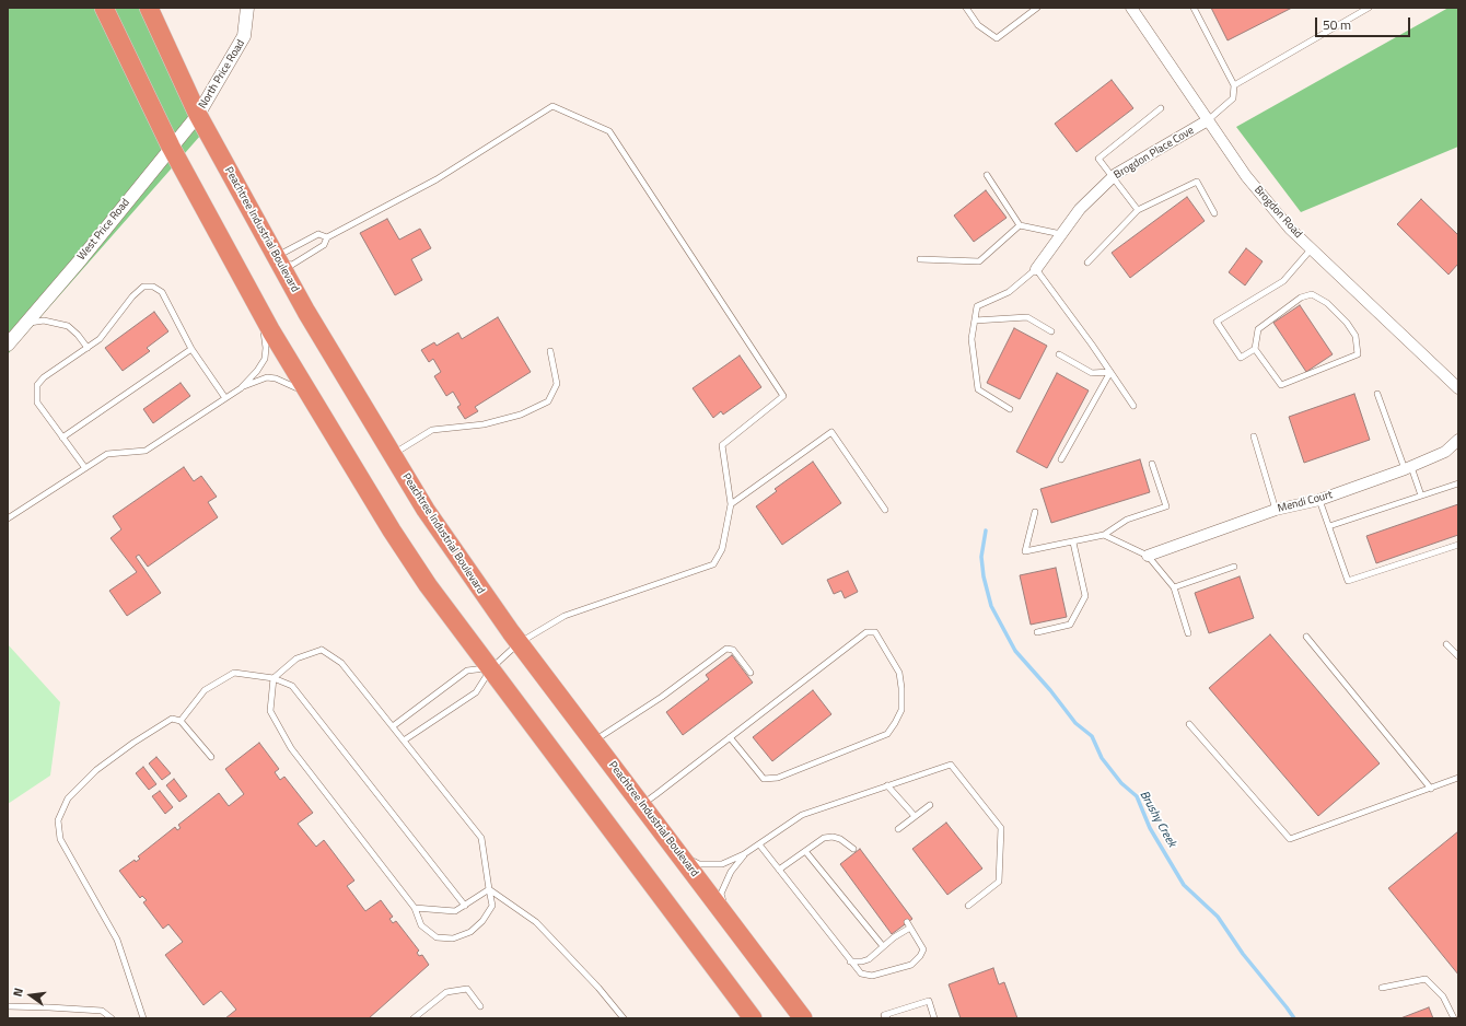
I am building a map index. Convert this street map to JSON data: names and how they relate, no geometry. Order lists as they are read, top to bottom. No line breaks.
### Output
{"streets":{"highway":["Peachtree Industrial Boulevard"],"street":["North Price Road","Brogdon Place Cove","Brogdon Road","West Price Road","Mendi Court"]},"crossings":[["North Price Road","West Price Road"],["North Price Road","Peachtree Industrial Boulevard"],["Brogdon Place Cove","Brogdon Road"],["West Price Road","Peachtree Industrial Boulevard"]],"water":["Brushy Creek"],"scale_bar":"50 m","north":"left"}
